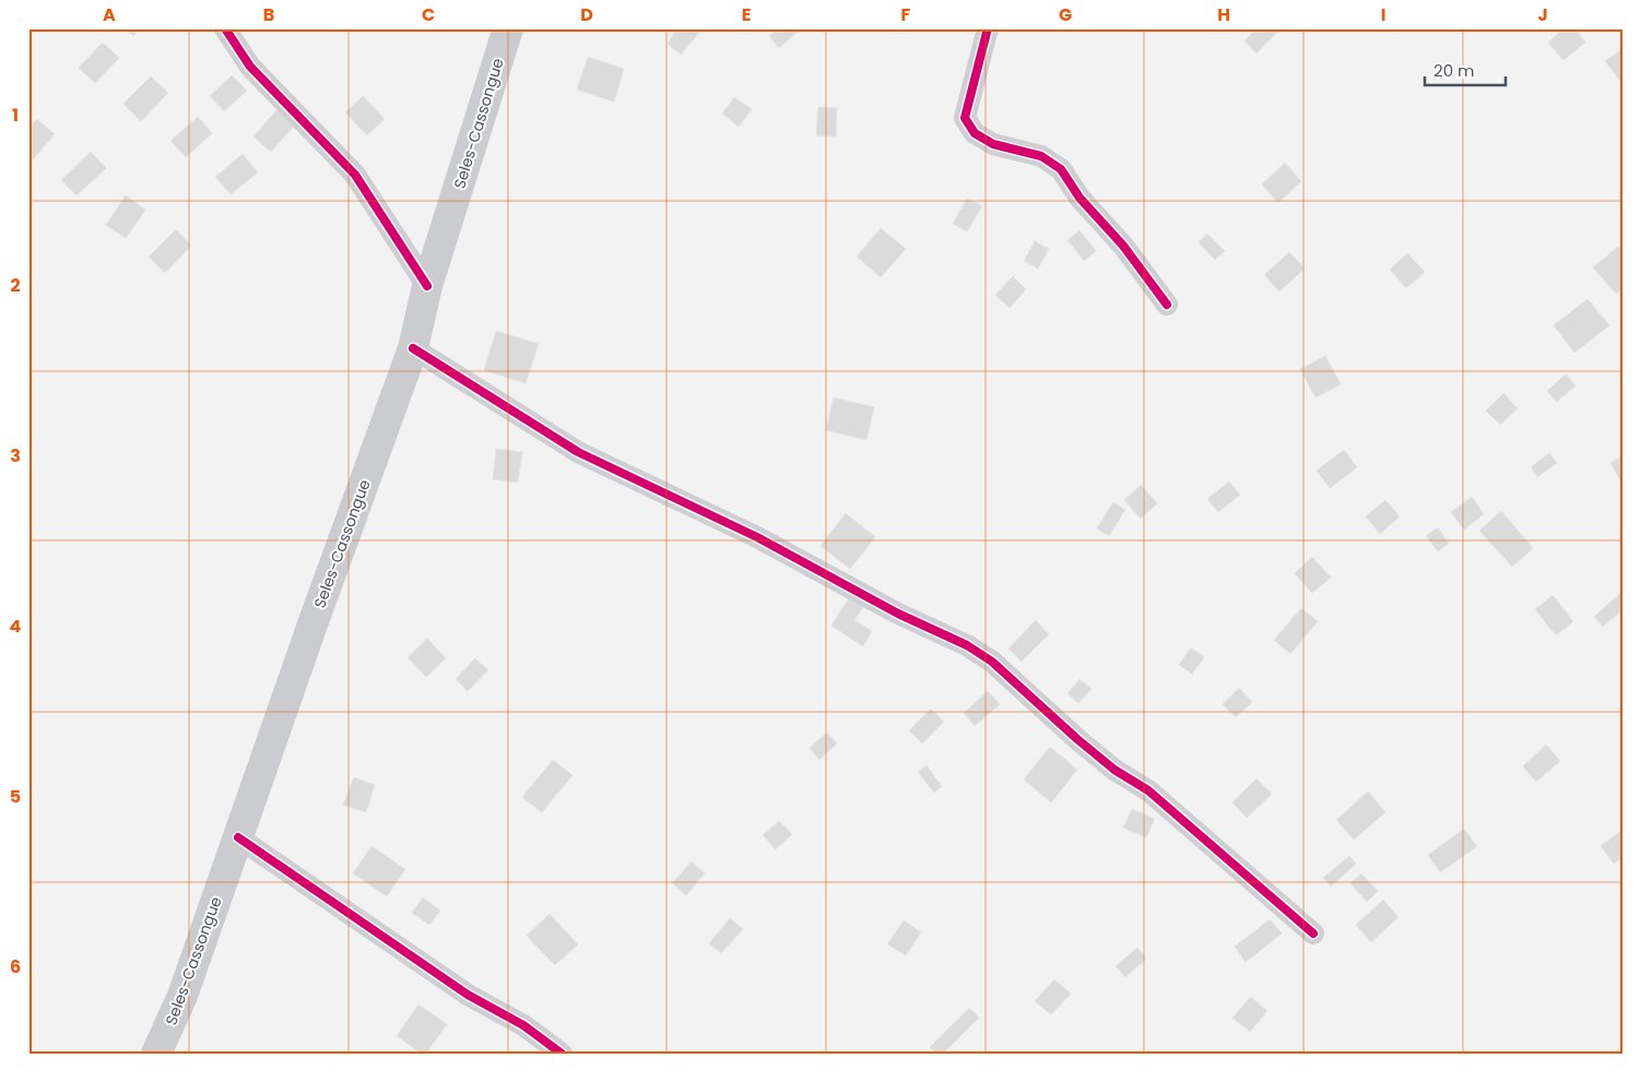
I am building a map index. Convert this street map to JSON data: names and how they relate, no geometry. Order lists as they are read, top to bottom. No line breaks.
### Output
{"streets":{"main road":["Seles-Cassongue"]},"scale_bar":"20 m","grid":{"columns":["A","B","C","D","E","F","G","H","I","J"],"rows":["1","2","3","4","5","6"]}}
